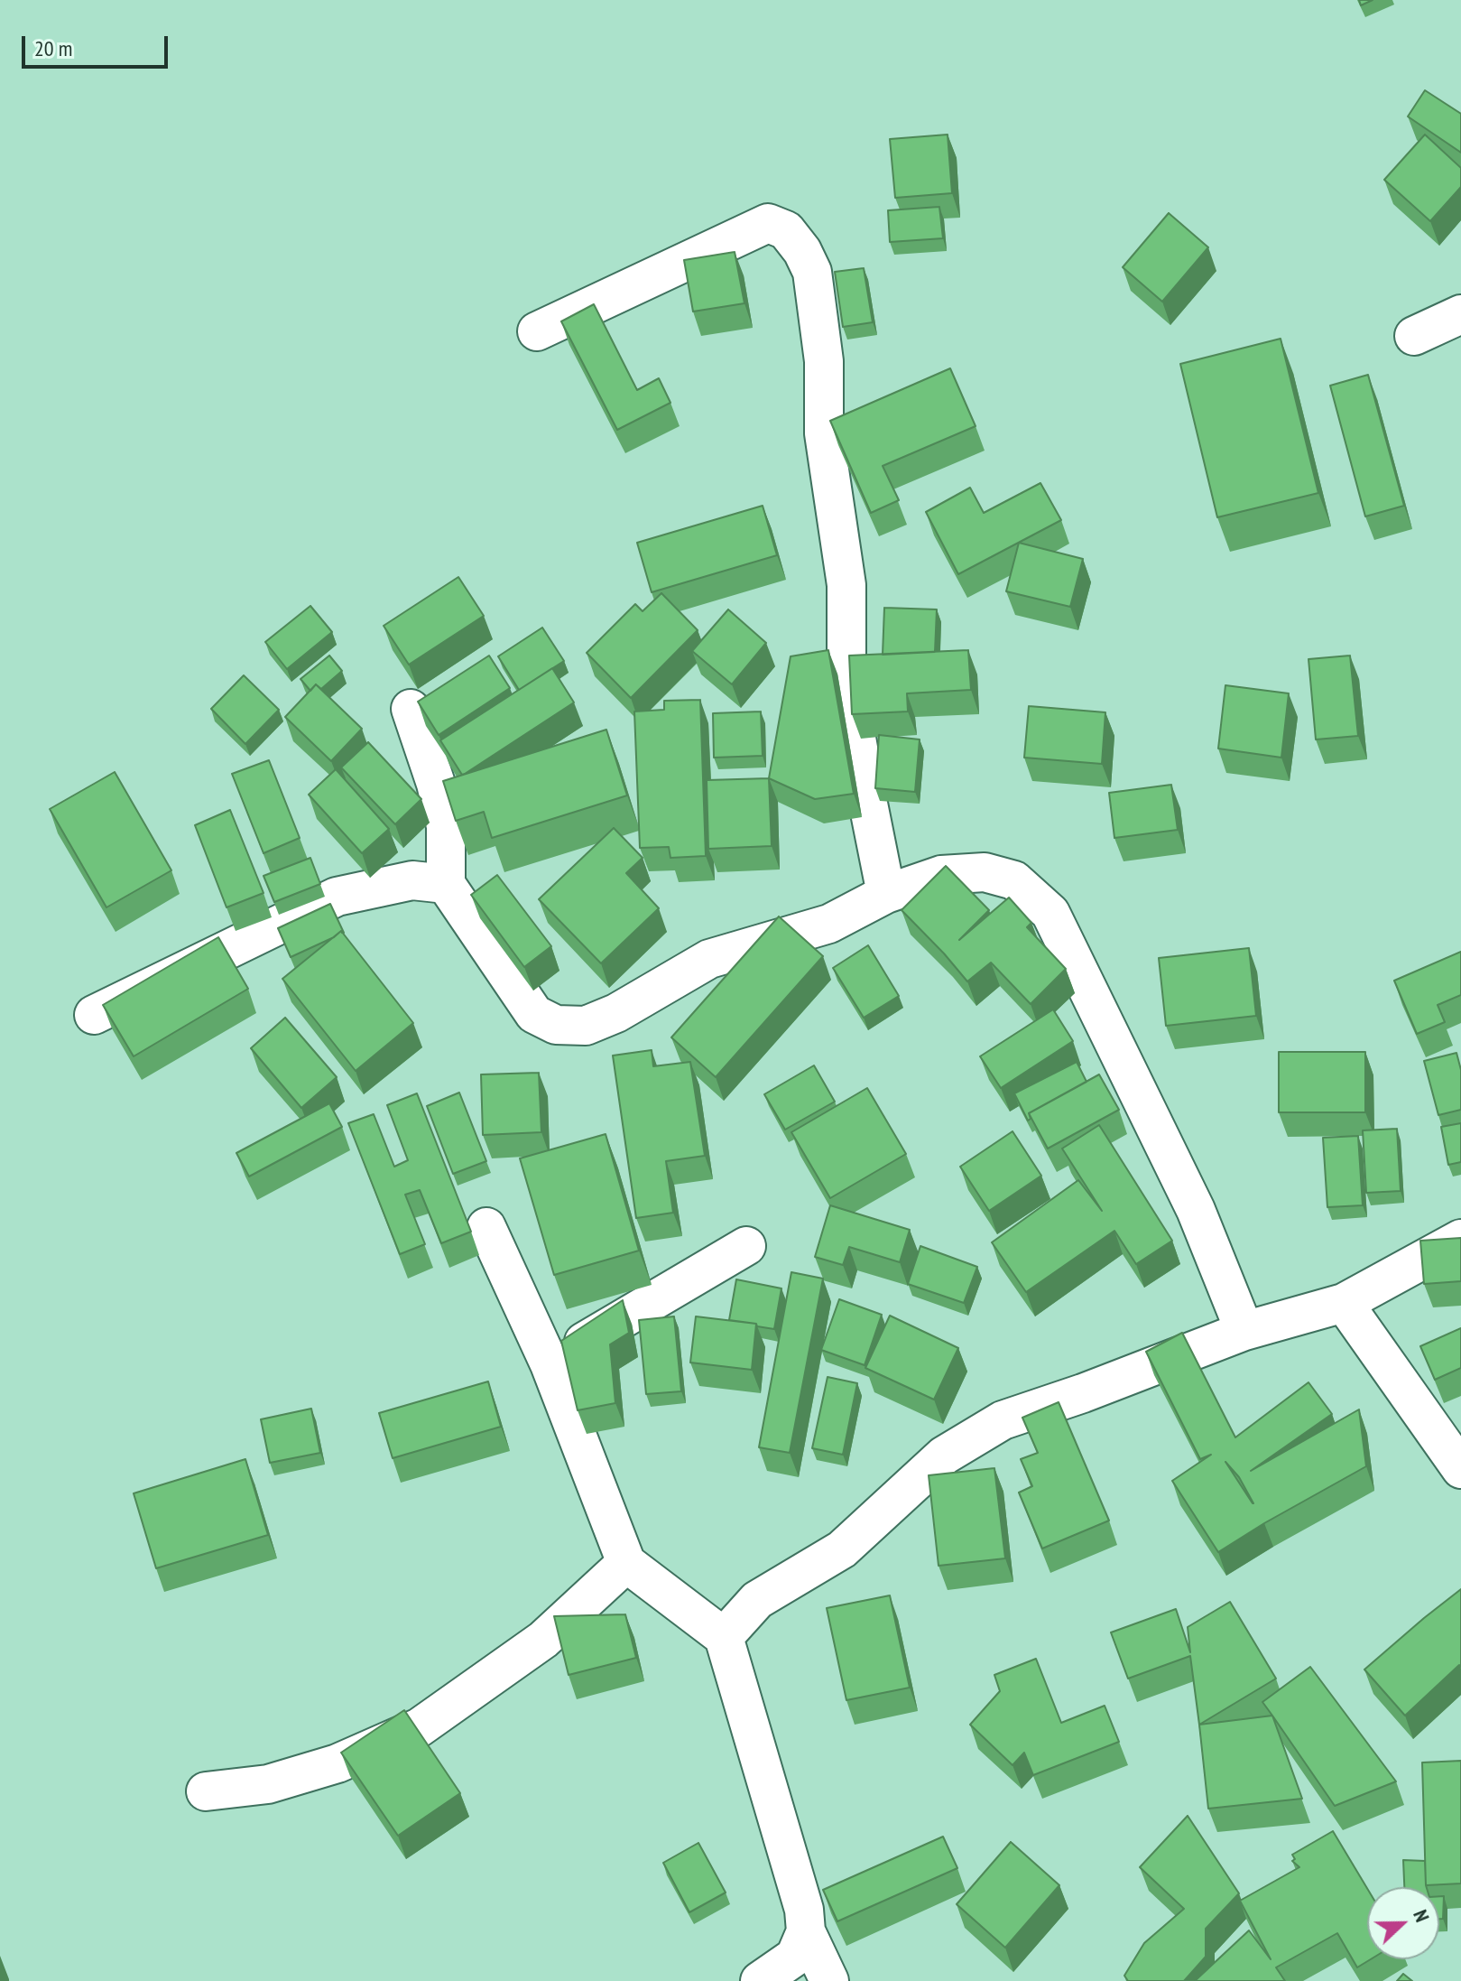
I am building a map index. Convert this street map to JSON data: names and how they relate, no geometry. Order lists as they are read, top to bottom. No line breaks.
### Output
{"scale_bar":"20 m","north":"right"}
